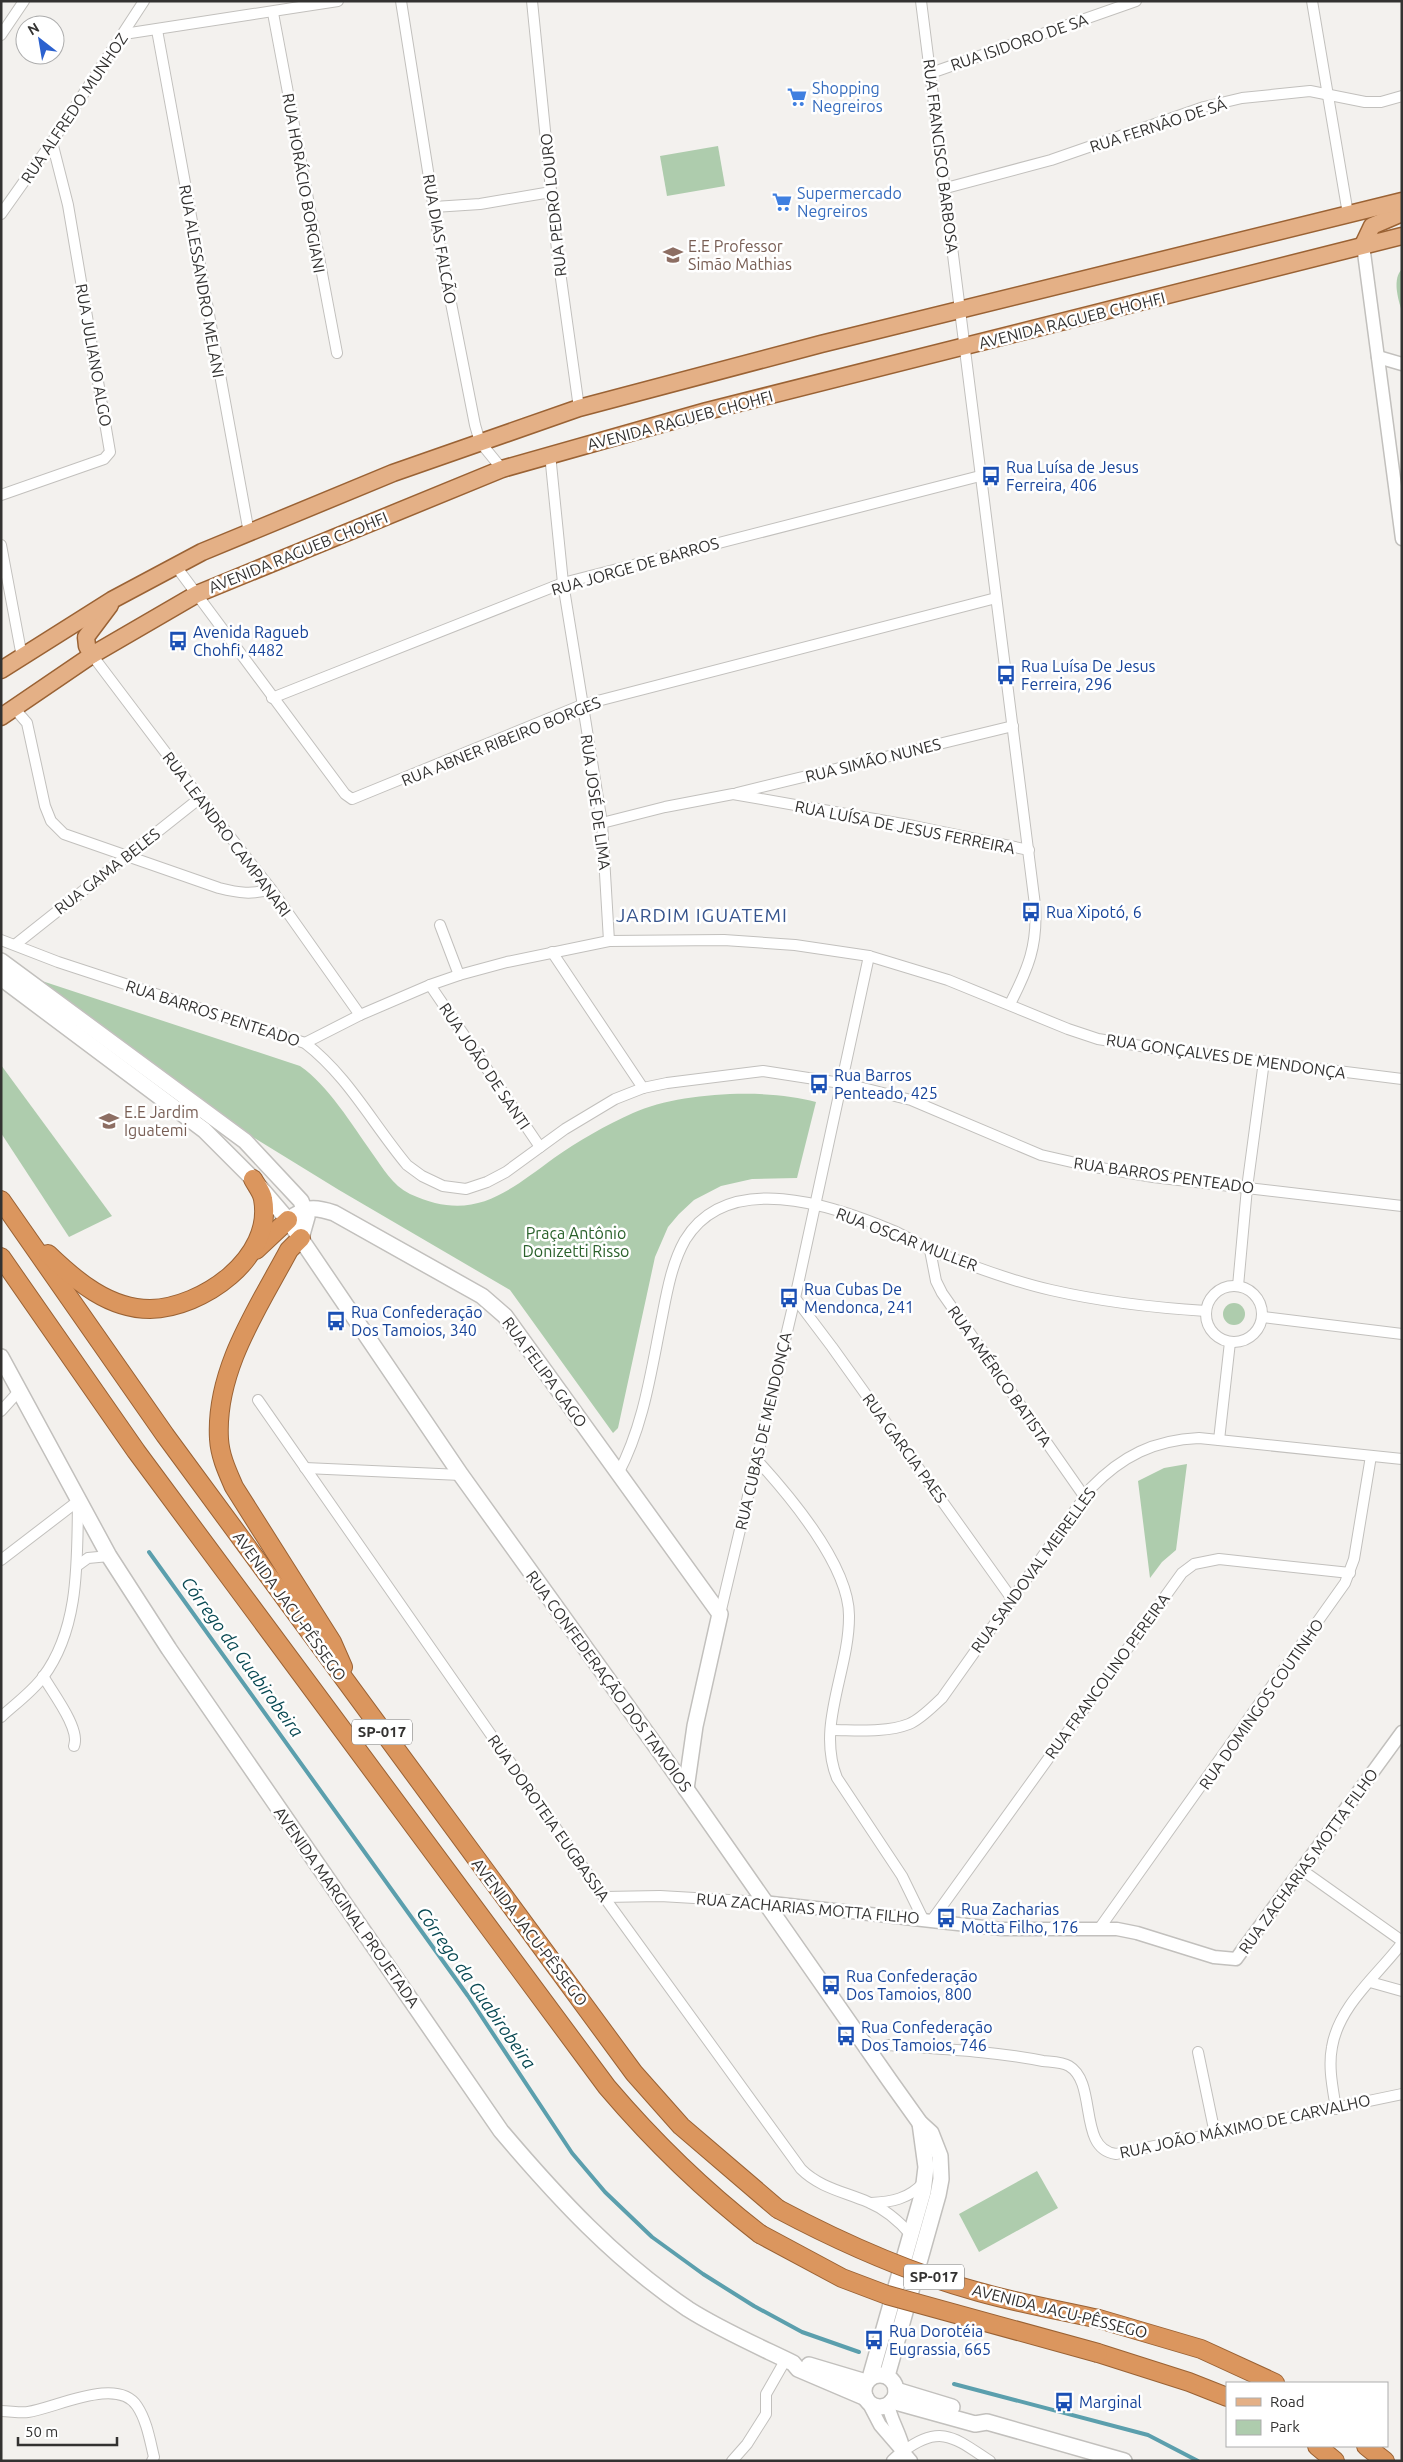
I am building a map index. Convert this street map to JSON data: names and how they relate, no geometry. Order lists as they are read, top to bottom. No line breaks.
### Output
{"streets":{"highway":["AVENIDA JACU-PÊSSEGO","SP-017"],"main road":["AVENIDA RAGUEB CHOHFI","RUA FELIPA GAGO","RUA CUBAS DE MENDONÇA","RUA CONFEDERAÇÃO DOS TAMOIOS","AVENIDA MARGINAL PROJETADA"],"street":["RUA ISIDORO DE SA","RUA ALFREDO MUNHOZ","RUA FERNÃO DE SÁ","RUA FRANCISCO BARBOSA","RUA HORÁCIO BORGIANI","RUA PEDRO LOURO","RUA DIAS FALCÃO","RUA ALESSANDRO MELANI","RUA JULIANO ALGO","RUA JORGE DE BARROS","RUA ABNER RIBEIRO BORGES","RUA SIMÃO NUNES","RUA JOSÉ DE LIMA","RUA LUÍSA DE JESUS FERREIRA","RUA LEANDRO CAMPANARI","RUA GAMA BELES","RUA BARROS PENTEADO","RUA GONÇALVES DE MENDONÇA","RUA JOÃO DE SANTI","RUA OSCAR MULLER","RUA AMÉRICO BATISTA","RUA GARCIA PAES","RUA SANDOVAL MEIRELLES","RUA FRANCOLINO PEREIRA","RUA DOMINGOS COUTINHO","RUA DOROTEIA EUGBASSIA","RUA ZACHARIAS MOTTA FILHO","RUA JOÃO MÁXIMO DE CARVALHO"]},"crossings":[["RUA ISIDORO DE SA","RUA FRANCISCO BARBOSA"],["RUA ALFREDO MUNHOZ","RUA JULIANO ALGO"],["RUA FERNÃO DE SÁ","RUA FRANCISCO BARBOSA"],["RUA FRANCISCO BARBOSA","RUA LUÍSA DE JESUS FERREIRA"],["RUA DIAS FALCÃO","AVENIDA RAGUEB CHOHFI"],["AVENIDA RAGUEB CHOHFI","RUA ABNER RIBEIRO BORGES"],["AVENIDA RAGUEB CHOHFI","RUA JOSÉ DE LIMA"],["AVENIDA RAGUEB CHOHFI","RUA LUÍSA DE JESUS FERREIRA"],["AVENIDA RAGUEB CHOHFI","RUA LEANDRO CAMPANARI"],["RUA JORGE DE BARROS","RUA ABNER RIBEIRO BORGES"],["RUA JORGE DE BARROS","RUA JOSÉ DE LIMA"],["RUA JORGE DE BARROS","RUA LUÍSA DE JESUS FERREIRA"],["RUA ABNER RIBEIRO BORGES","RUA JOSÉ DE LIMA"],["RUA ABNER RIBEIRO BORGES","RUA LUÍSA DE JESUS FERREIRA"],["RUA SIMÃO NUNES","RUA LUÍSA DE JESUS FERREIRA"],["RUA JOSÉ DE LIMA","RUA LUÍSA DE JESUS FERREIRA"],["RUA JOSÉ DE LIMA","RUA GONÇALVES DE MENDONÇA"],["RUA LEANDRO CAMPANARI","RUA GAMA BELES"],["RUA LEANDRO CAMPANARI","RUA GONÇALVES DE MENDONÇA"],["RUA GAMA BELES","RUA BARROS PENTEADO"],["RUA BARROS PENTEADO","RUA GONÇALVES DE MENDONÇA"],["RUA BARROS PENTEADO","RUA JOÃO DE SANTI"],["RUA BARROS PENTEADO","RUA CUBAS DE MENDONÇA"],["RUA GONÇALVES DE MENDONÇA","RUA JOÃO DE SANTI"],["RUA GONÇALVES DE MENDONÇA","RUA CUBAS DE MENDONÇA"],["RUA OSCAR MULLER","RUA FELIPA GAGO"],["RUA OSCAR MULLER","RUA AMÉRICO BATISTA"],["RUA OSCAR MULLER","RUA CUBAS DE MENDONÇA"],["RUA FELIPA GAGO","RUA CUBAS DE MENDONÇA"],["RUA AMÉRICO BATISTA","RUA SANDOVAL MEIRELLES"],["RUA CUBAS DE MENDONÇA","RUA GARCIA PAES"],["RUA CUBAS DE MENDONÇA","RUA CONFEDERAÇÃO DOS TAMOIOS"],["RUA GARCIA PAES","RUA SANDOVAL MEIRELLES"],["RUA SANDOVAL MEIRELLES","RUA DOMINGOS COUTINHO"],["RUA FRANCOLINO PEREIRA","RUA DOMINGOS COUTINHO"],["RUA FRANCOLINO PEREIRA","RUA ZACHARIAS MOTTA FILHO"],["RUA CONFEDERAÇÃO DOS TAMOIOS","RUA DOROTEIA EUGBASSIA"],["RUA CONFEDERAÇÃO DOS TAMOIOS","RUA ZACHARIAS MOTTA FILHO"],["RUA CONFEDERAÇÃO DOS TAMOIOS","AVENIDA MARGINAL PROJETADA"],["RUA CONFEDERAÇÃO DOS TAMOIOS","RUA JOÃO MÁXIMO DE CARVALHO"],["RUA DOMINGOS COUTINHO","RUA ZACHARIAS MOTTA FILHO"],["RUA DOROTEIA EUGBASSIA","RUA ZACHARIAS MOTTA FILHO"]],"districts":["JARDIM IGUATEMI"],"water":["Córrego da Guabirobeira"],"parks":["Praça Antônio Donizetti Risso"],"places":{"supermarket":["Shopping Negreiros","Supermercado Negreiros"],"school or university":["E.E Professor Simão Mathias","E.E Jardim Iguatemi"],"bus stop":["Rua Luísa de Jesus Ferreira, 406","Avenida Ragueb Chohfi, 4482","Rua Luísa De Jesus Ferreira, 296","Rua Xipotó, 6","Rua Barros Penteado, 425","Rua Cubas De Mendonca, 241","Rua Confederação Dos Tamoios, 340","Rua Zacharias Motta Filho, 176","Rua Confederação Dos Tamoios, 800","Rua Confederação Dos Tamoios, 746","Rua Dorotéia Eugrassia, 665","Marginal"]},"legend":["Road","Park"],"scale_bar":"50 m","north":"top left"}
